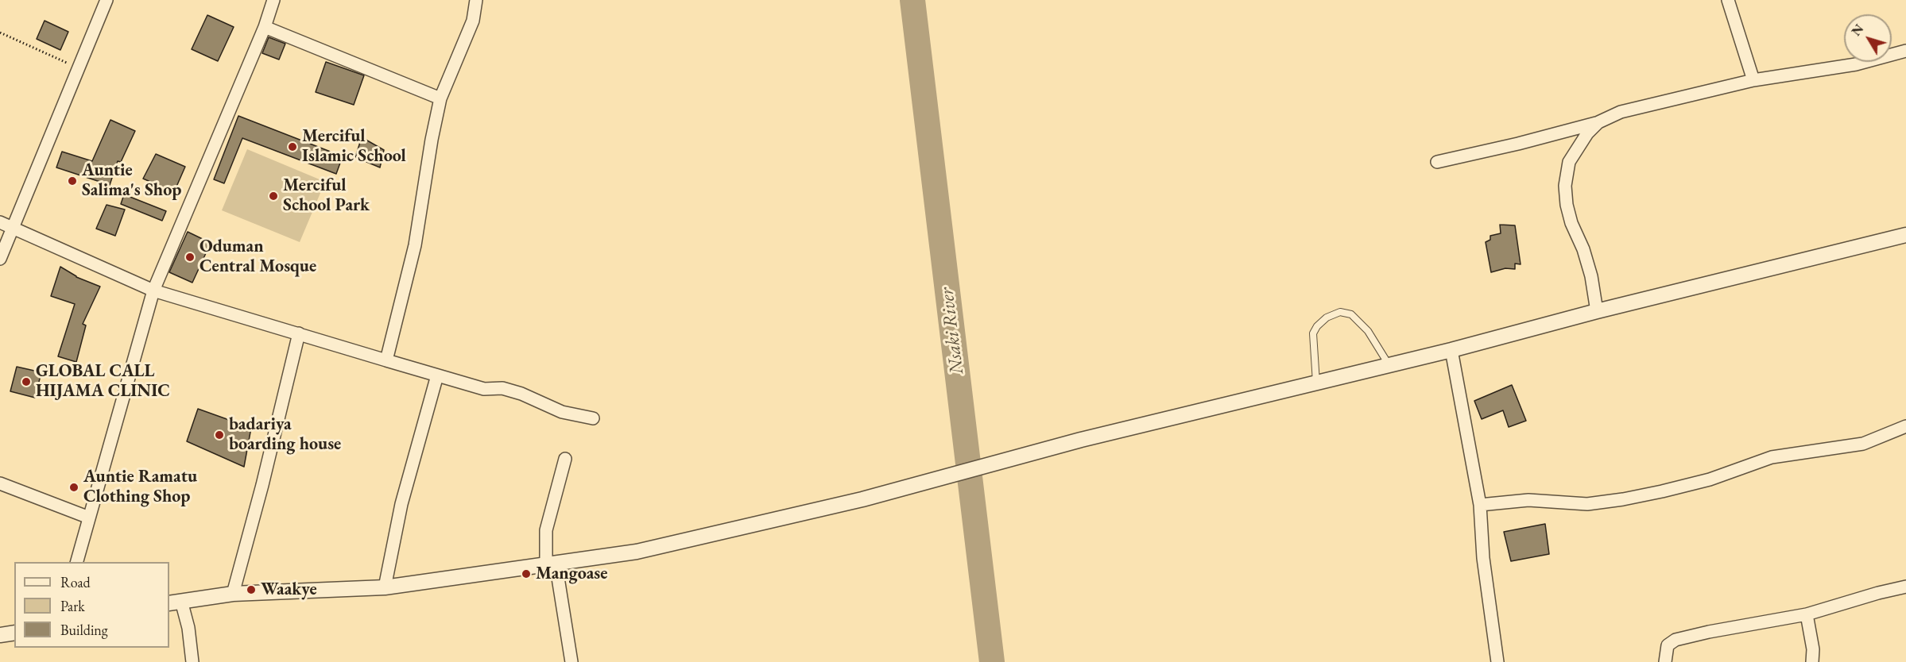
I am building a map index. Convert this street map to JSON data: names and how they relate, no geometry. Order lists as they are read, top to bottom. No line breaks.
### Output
{"water":["Nsaki River"],"places":["Merciful Islamic School","Auntie Salima's Shop","Merciful School Park","Oduman Central Mosque","GLOBAL CALL HIJAMA CLINIC","badariya boarding house","Auntie Ramatu Clothing Shop","Mangoase","Waakye"],"legend":["Road","Park","Building"],"north":"top left"}
